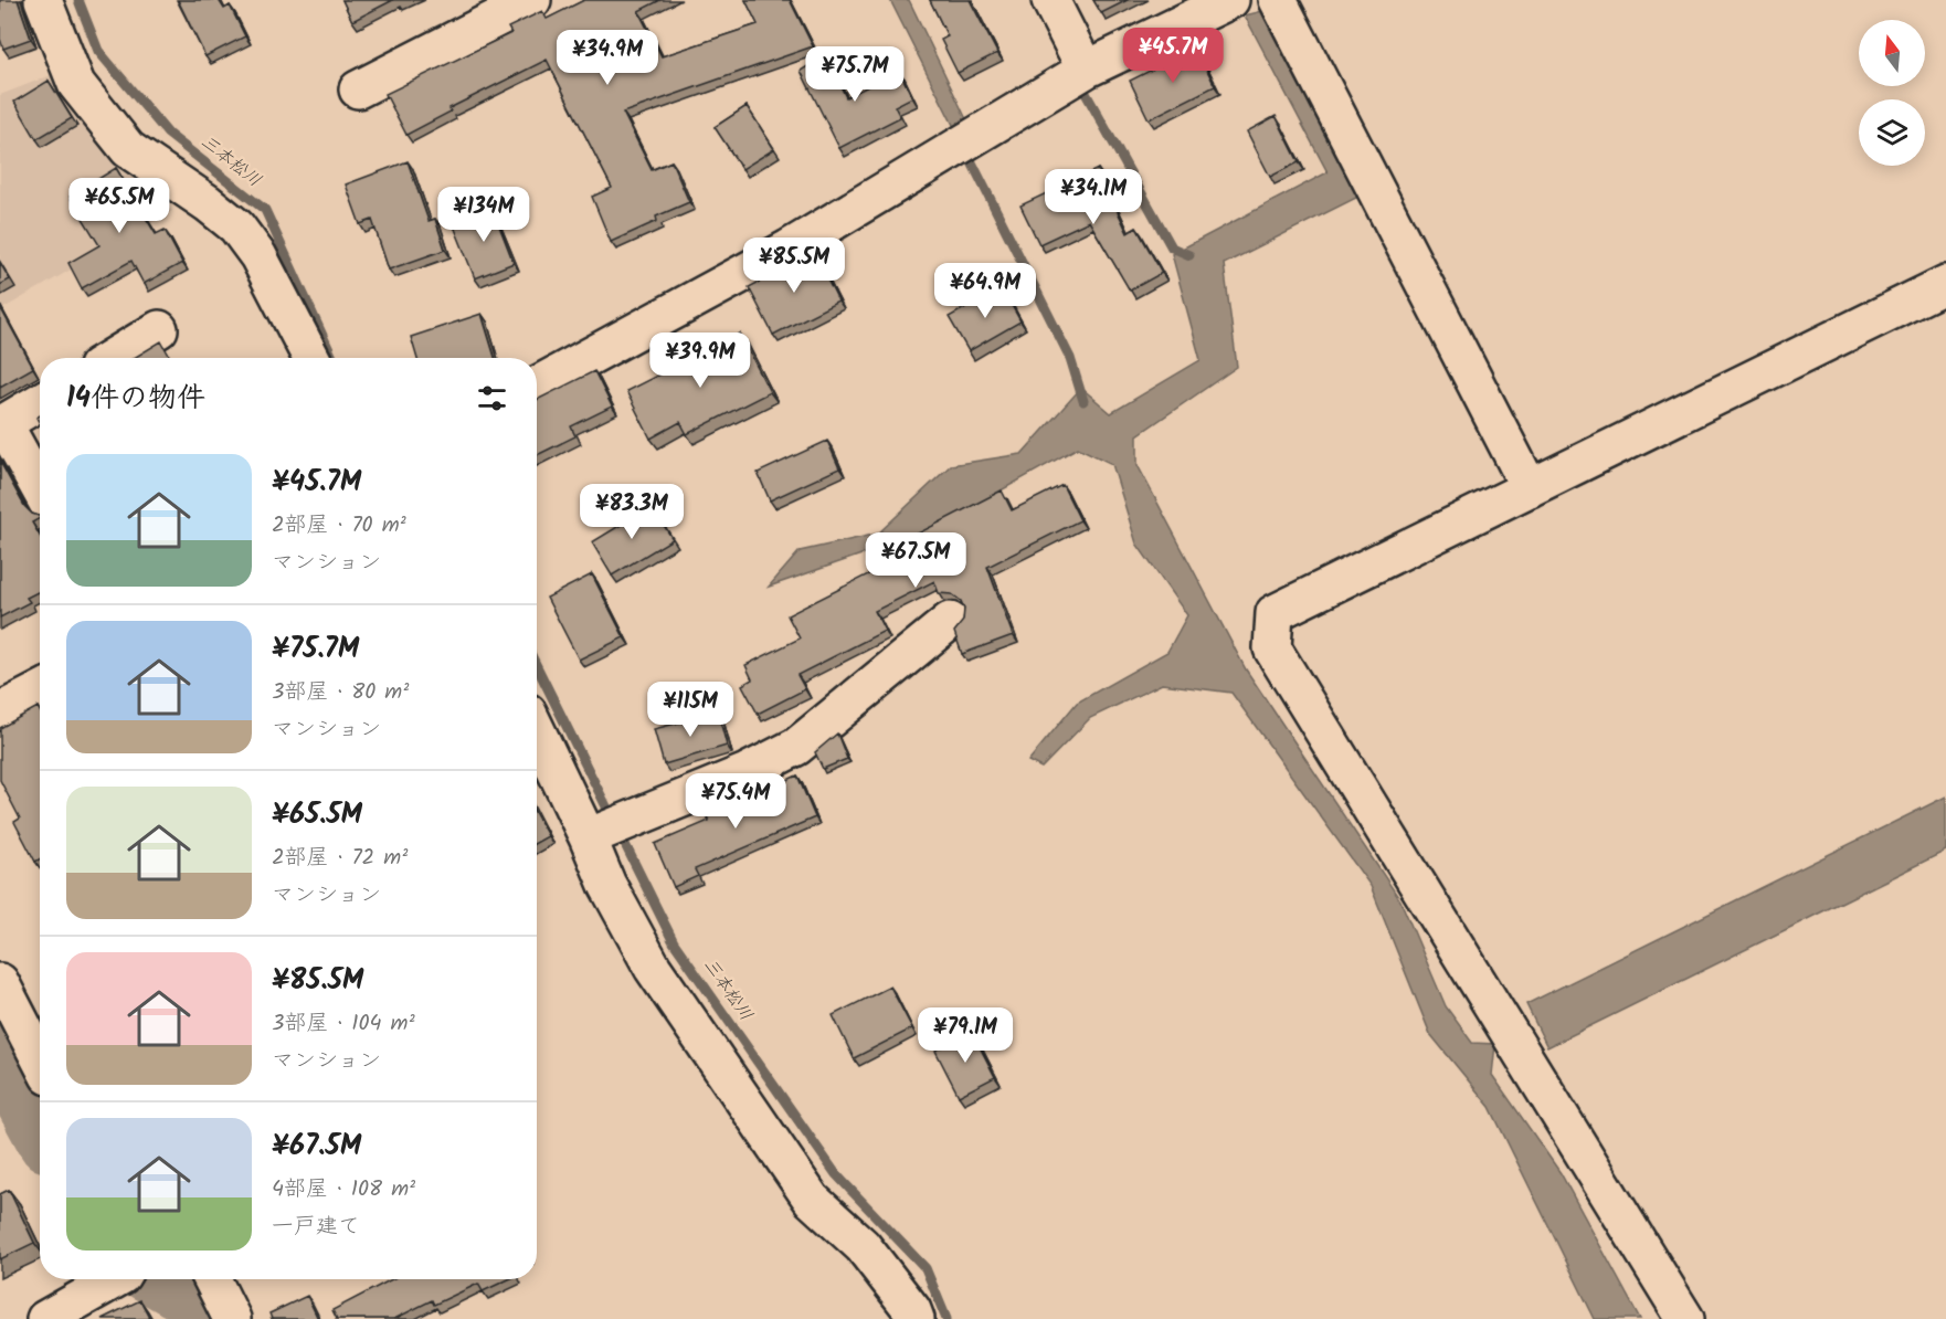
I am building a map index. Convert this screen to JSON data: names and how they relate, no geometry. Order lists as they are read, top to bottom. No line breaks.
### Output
{"water":["三本松川"],"north":"top","page":{"price":["¥45.7M","¥34.9M","¥75.7M","¥34.1M","¥65.5M","¥134M","¥85.5M","¥64.9M","¥39.9M","¥83.3M","¥67.5M","¥115M","¥75.4M","¥79.1M"],"heading":"14件の物件","list":[{"name":"¥45.7M","note":"2部屋 · 70 m² · マンション"},{"name":"¥75.7M","note":"3部屋 · 80 m² · マンション"},{"name":"¥65.5M","note":"2部屋 · 72 m² · マンション"},{"name":"¥85.5M","note":"3部屋 · 104 m² · マンション"},{"name":"¥67.5M","note":"4部屋 · 108 m² · 一戸建て"}]}}
